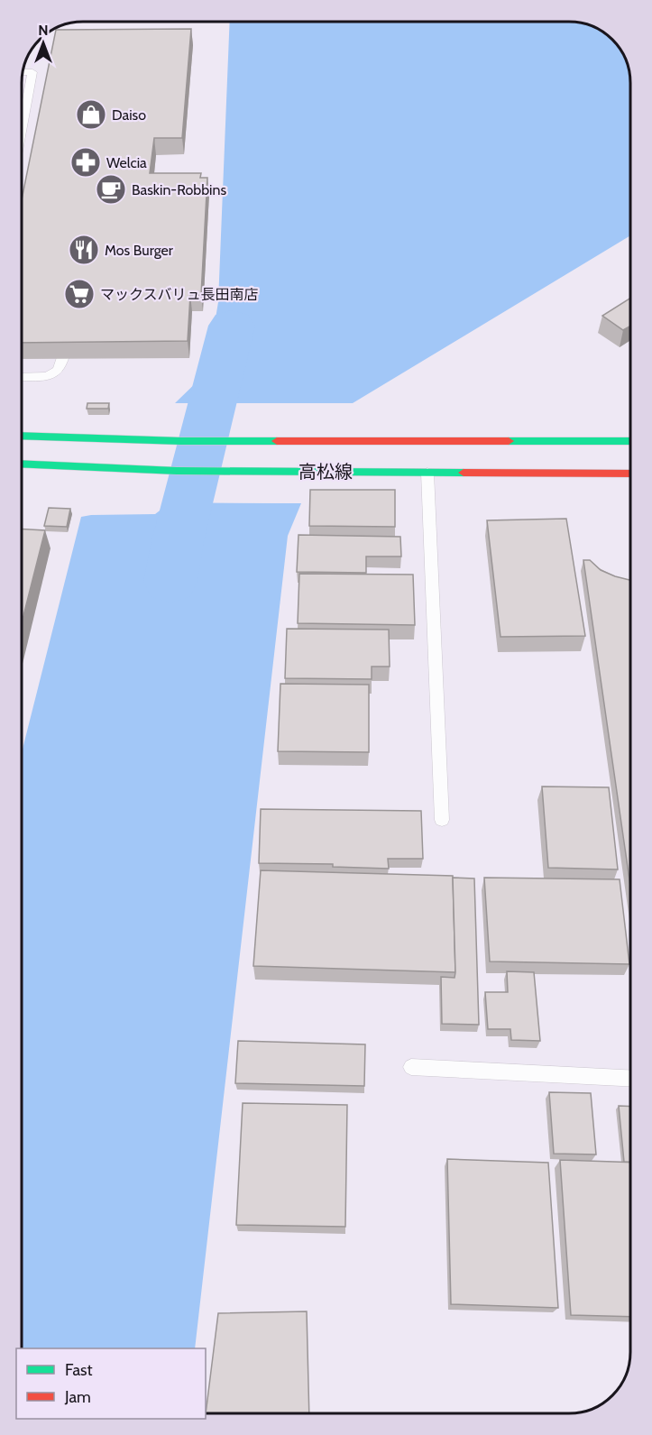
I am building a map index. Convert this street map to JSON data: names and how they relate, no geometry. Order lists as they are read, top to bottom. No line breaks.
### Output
{"streets":{"main road":["高松線"]},"places":{"shop":["Daiso"],"pharmacy":["Welcia"],"cafe":["Baskin-Robbins"],"restaurant":["Mos Burger"],"supermarket":["マックスバリュ長田南店"]},"legend":["Fast","Jam"],"north":"top"}
